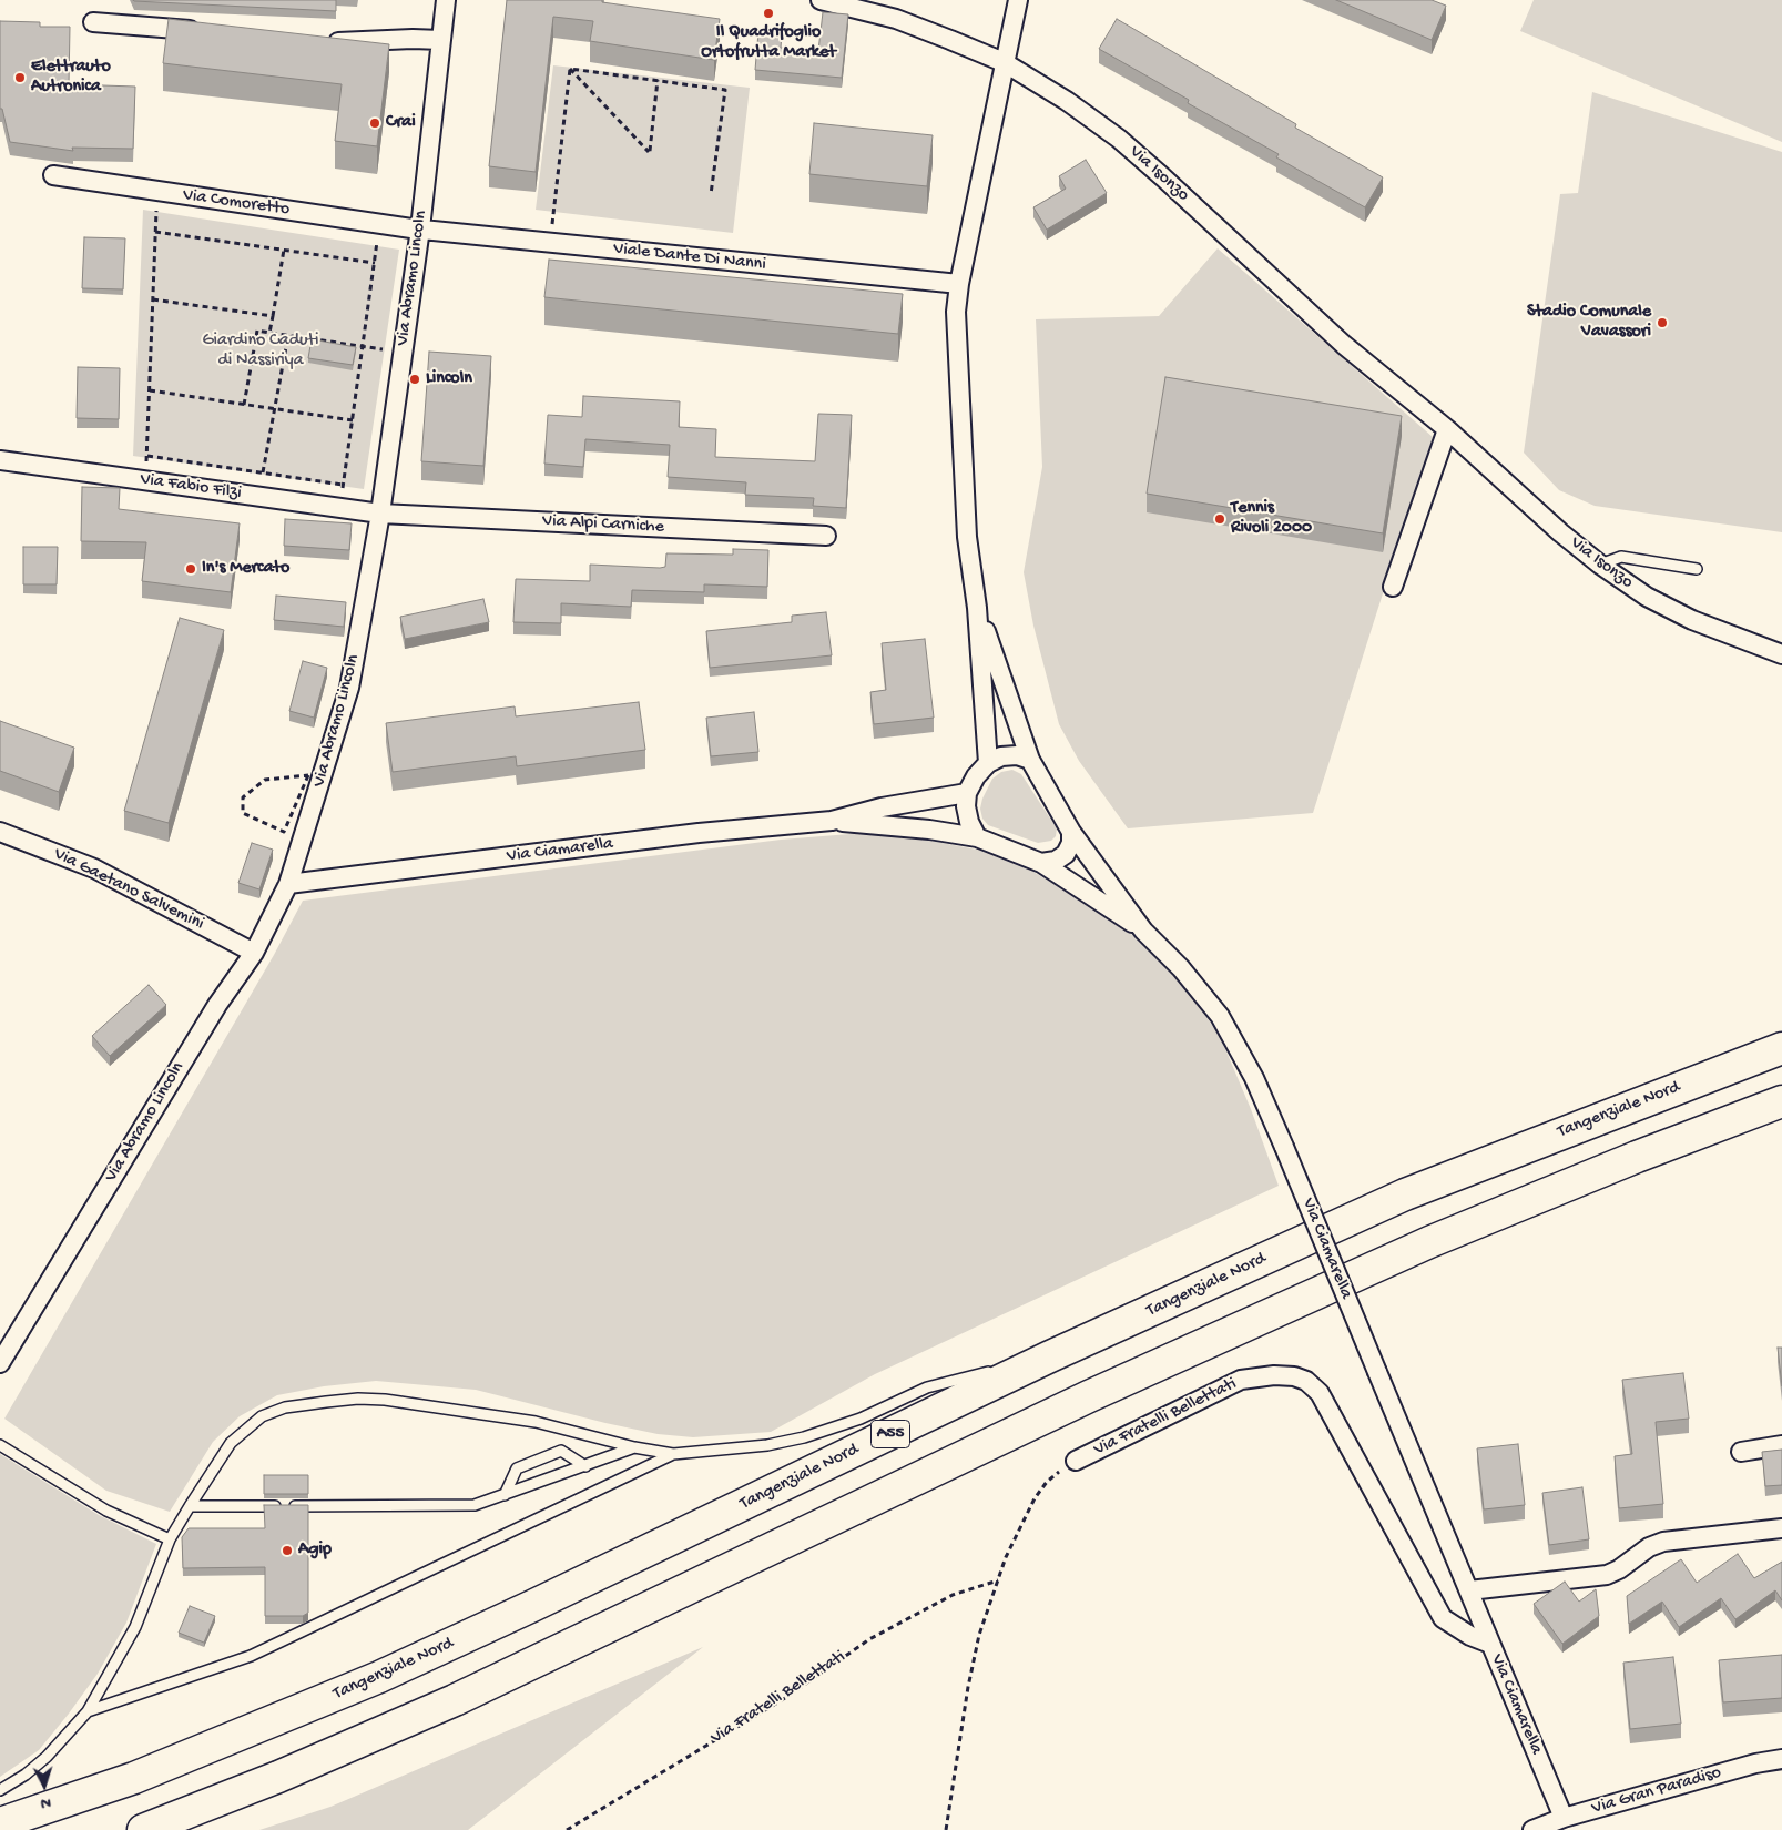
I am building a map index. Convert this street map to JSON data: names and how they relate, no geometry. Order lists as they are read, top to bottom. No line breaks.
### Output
{"streets":{"highway":["Tangenziale Nord","A55"],"street":["Via Isonzo","Via Comoretto","Viale Dante Di Nanni","Via Abramo Lincoln","Via Fabio Filzi","Via Alpi Carniche","Via Ciamarella","Via Gaetano Salvemini","Via Fratelli Bellettati","Via Gran Paradiso"]},"crossings":[["Via Comoretto","Viale Dante Di Nanni"],["Via Comoretto","Via Abramo Lincoln"],["Viale Dante Di Nanni","Via Abramo Lincoln"],["Via Abramo Lincoln","Via Fabio Filzi"],["Via Abramo Lincoln","Via Alpi Carniche"],["Via Abramo Lincoln","Via Ciamarella"],["Via Abramo Lincoln","Via Gaetano Salvemini"],["Via Fabio Filzi","Via Alpi Carniche"],["Via Ciamarella","Via Fratelli Bellettati"],["Via Ciamarella","Via Gran Paradiso"]],"parks":["Giardino Caduti di Nassiriya"],"places":["Il Quadrifoglio Ortofrutta Market","Elettrauto Autronica","Crai","Stadio Comunale Vavassori","Lincoln","Tennis Rivoli 2000","In's Mercato","Agip"],"north":"bottom"}
